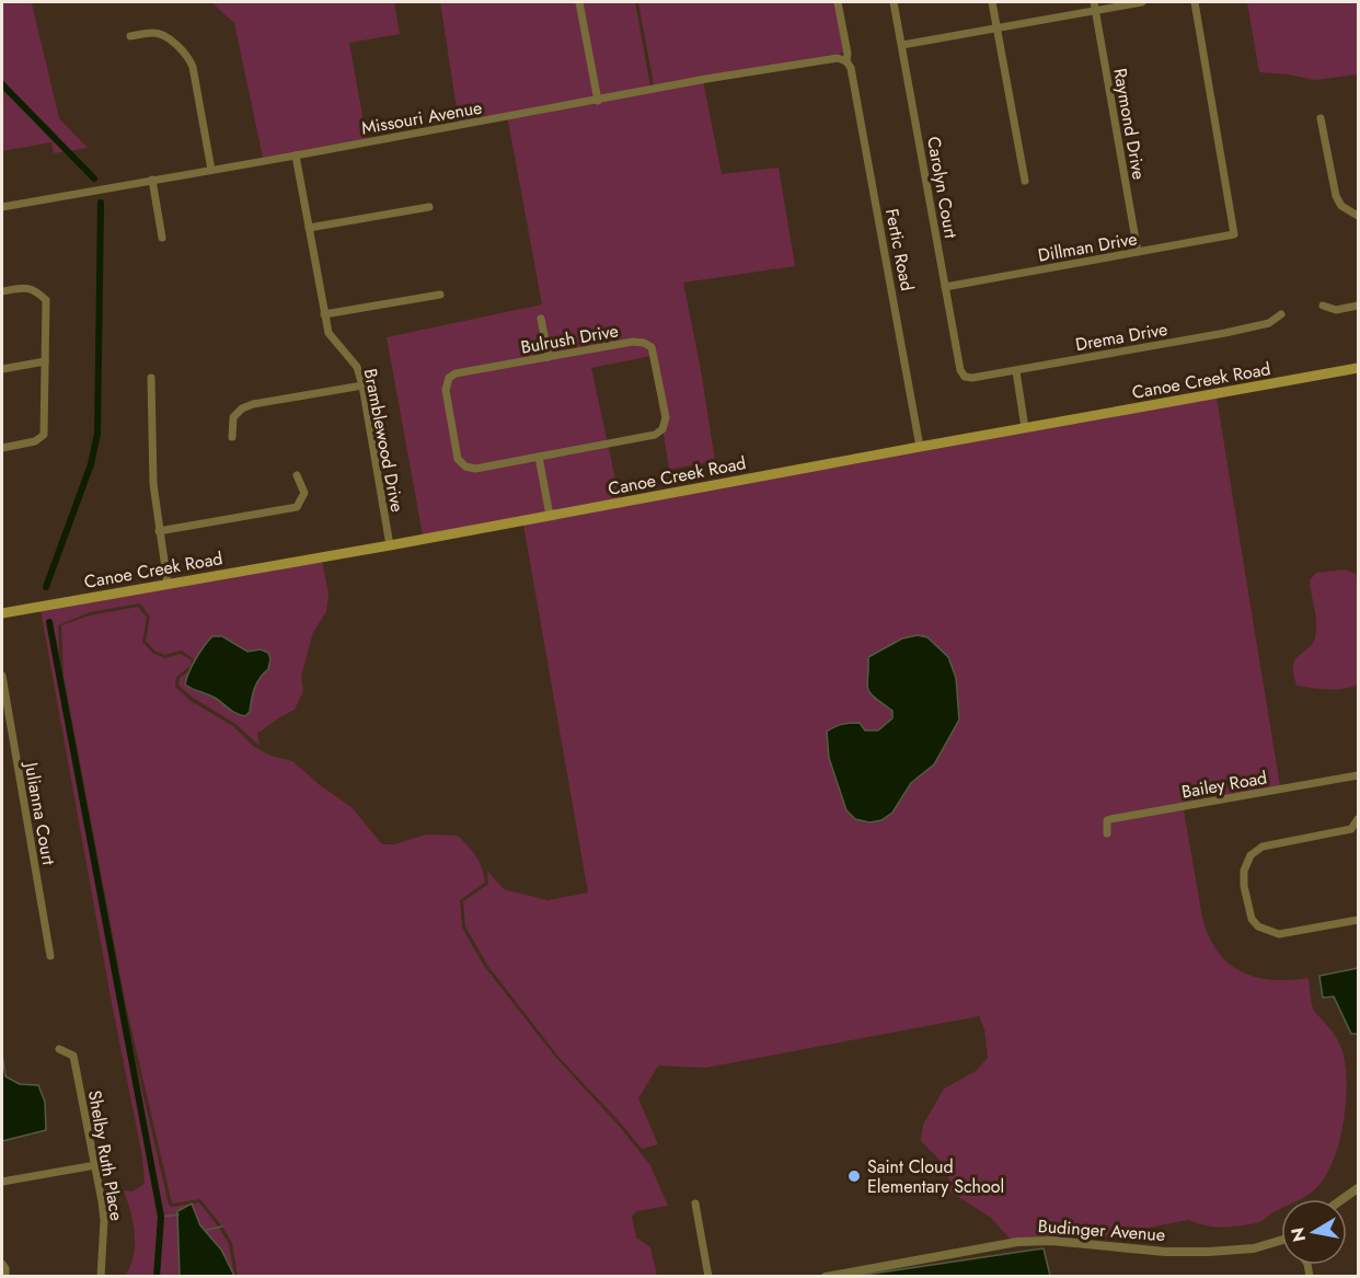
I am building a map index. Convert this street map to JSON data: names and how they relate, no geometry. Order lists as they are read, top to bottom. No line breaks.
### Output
{"streets":{"main road":["Canoe Creek Road"],"street":["Missouri Avenue","Raymond Drive","Carolyn Court","Dillman Drive","Fertic Road","Drema Drive","Bulrush Drive","Bramblewood Drive","Bailey Road","Julianna Court","Shelby Ruth Place","Budinger Avenue"]},"crossings":[["Missouri Avenue","Fertic Road"],["Missouri Avenue","Bramblewood Drive"],["Raymond Drive","Dillman Drive"],["Carolyn Court","Dillman Drive"],["Carolyn Court","Drema Drive"],["Fertic Road","Canoe Creek Road"],["Canoe Creek Road","Bramblewood Drive"]],"places":["Saint Cloud Elementary School"],"north":"left"}
